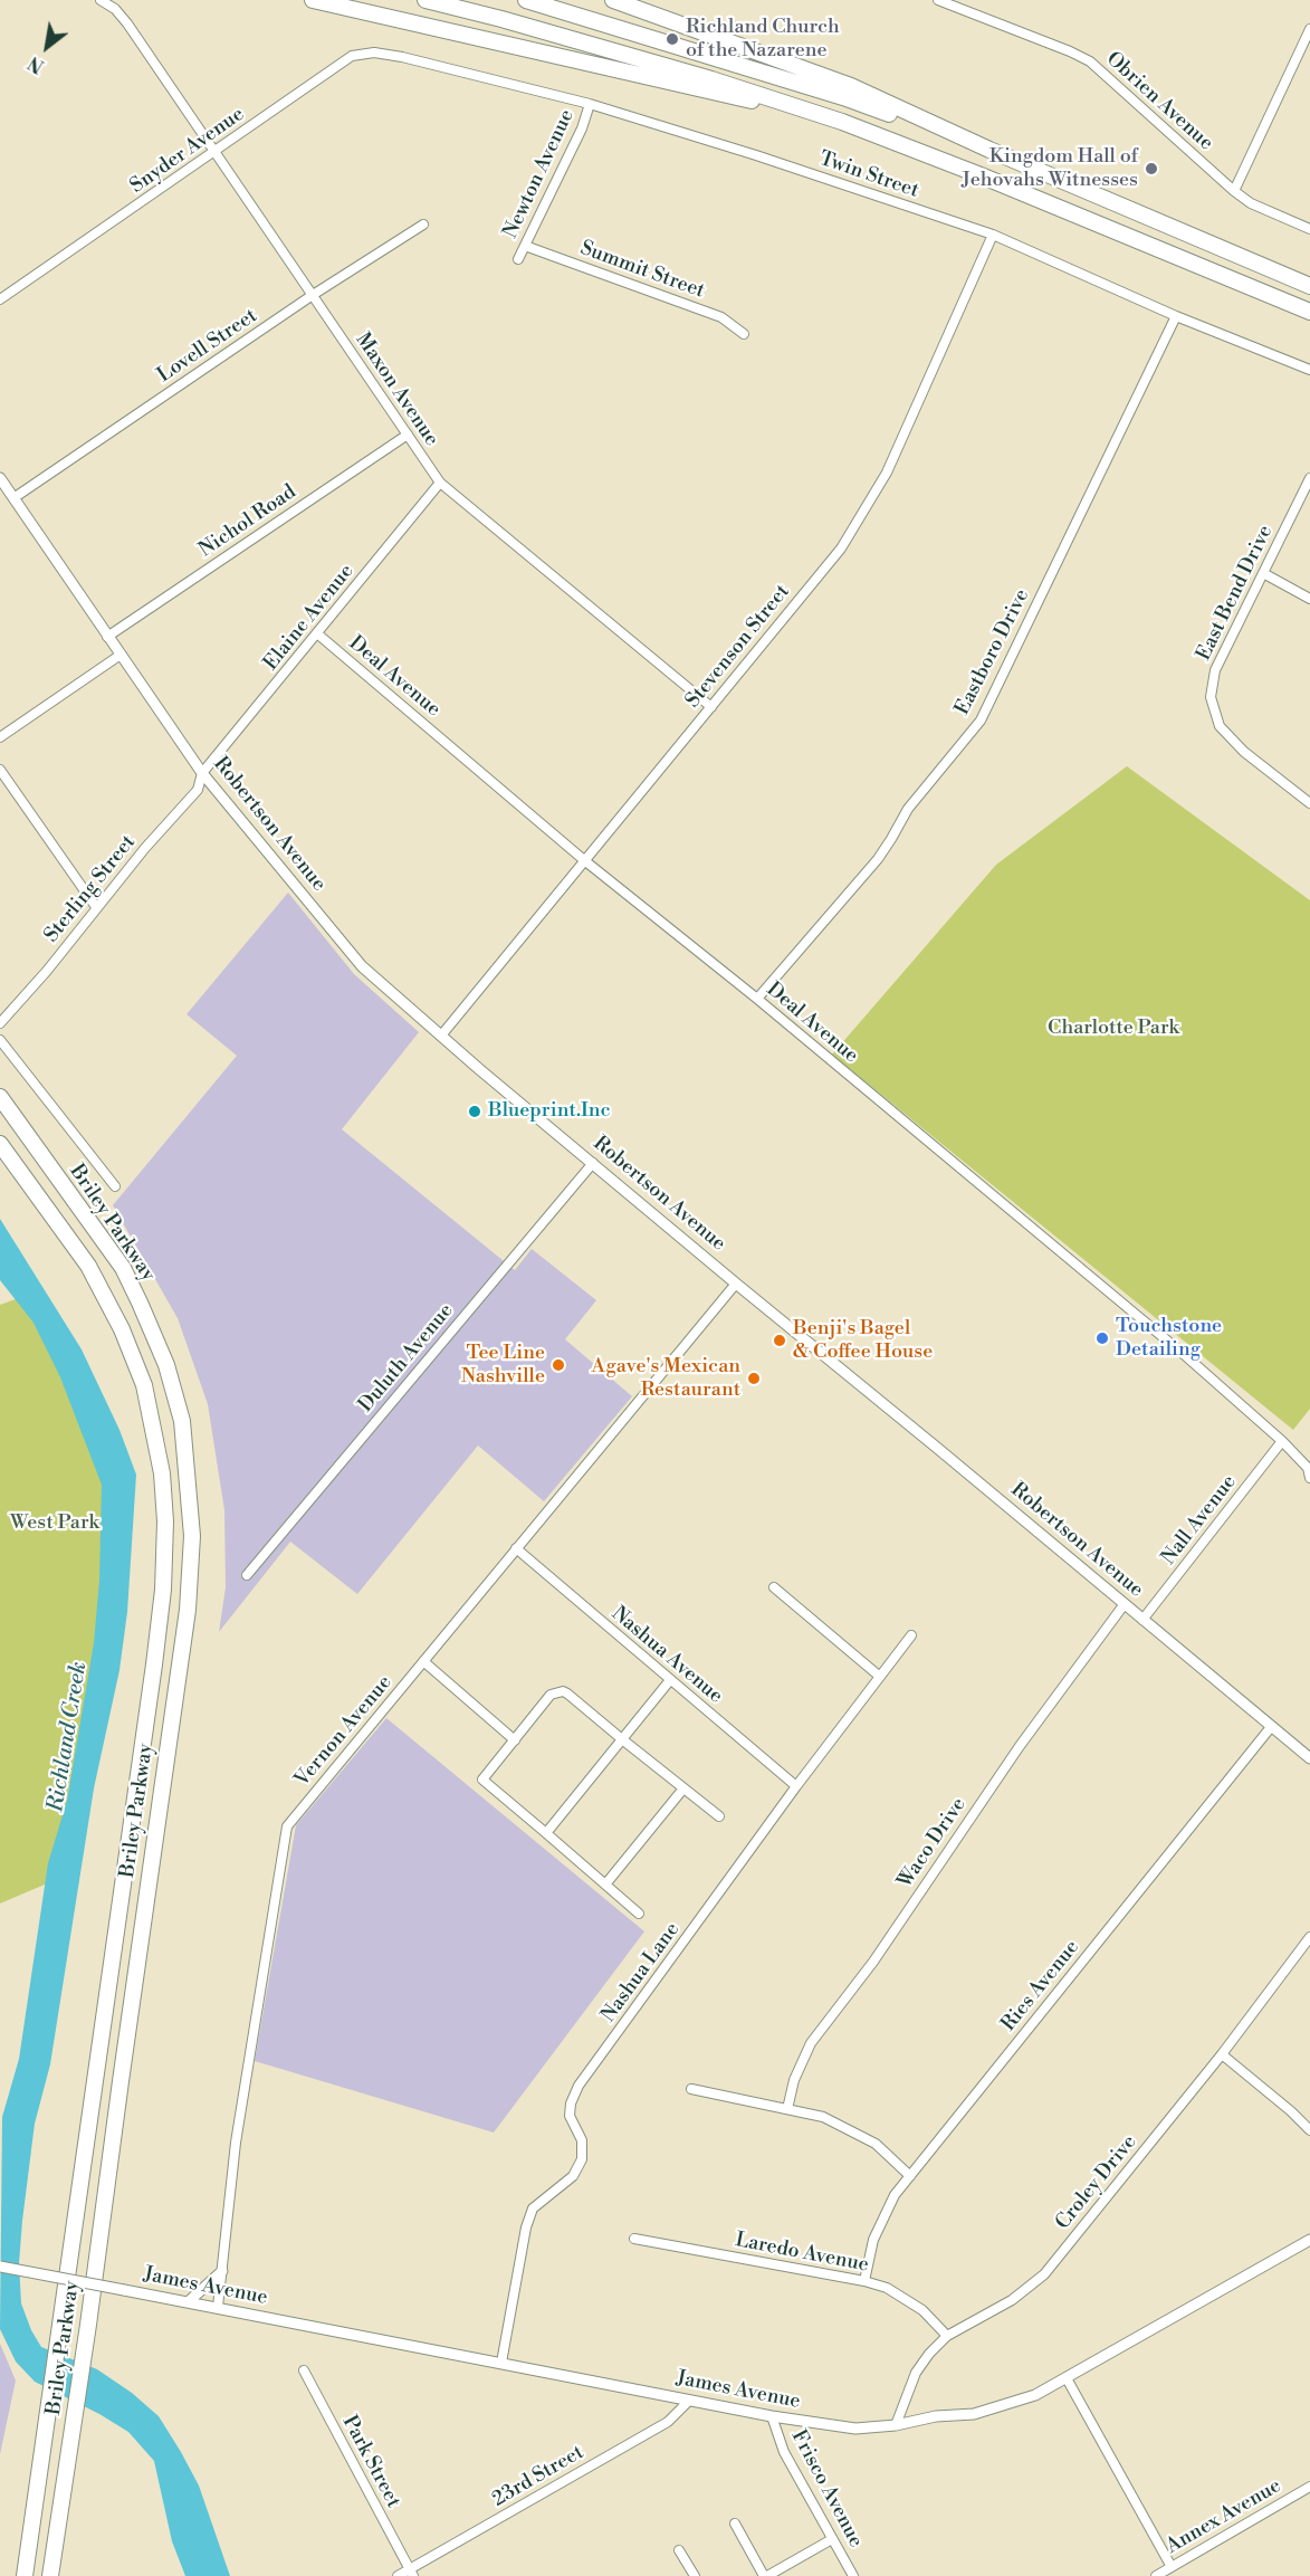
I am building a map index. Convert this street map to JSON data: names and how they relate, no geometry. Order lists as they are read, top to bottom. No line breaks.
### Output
{"streets":{"highway":["Briley Parkway"],"street":["Obrien Avenue","Snyder Avenue","Newton Avenue","Twin Street","Summit Street","Lovell Street","Maxon Avenue","Nichol Road","East Bend Drive","Elaine Avenue","Stevenson Street","Eastboro Drive","Deal Avenue","Robertson Avenue","Sterling Street","Duluth Avenue","Nall Avenue","Nashua Avenue","Vernon Avenue","Waco Drive","Nashua Lane","Ries Avenue","Croley Drive","Laredo Avenue","James Avenue","Park Street","23rd Street","Frisco Avenue","Annex Avenue"]},"crossings":[["Snyder Avenue","Twin Street"],["Snyder Avenue","Maxon Avenue"],["Newton Avenue","Twin Street"],["Newton Avenue","Summit Street"],["Twin Street","Stevenson Street"],["Twin Street","Eastboro Drive"],["Lovell Street","Maxon Avenue"],["Lovell Street","Robertson Avenue"],["Maxon Avenue","Nichol Road"],["Maxon Avenue","Elaine Avenue"],["Maxon Avenue","Stevenson Street"],["Nichol Road","Robertson Avenue"],["Elaine Avenue","Deal Avenue"],["Elaine Avenue","Robertson Avenue"],["Elaine Avenue","Sterling Street"],["Stevenson Street","Deal Avenue"],["Stevenson Street","Robertson Avenue"],["Eastboro Drive","Deal Avenue"],["Deal Avenue","Nall Avenue"],["Robertson Avenue","Sterling Street"],["Robertson Avenue","Duluth Avenue"],["Robertson Avenue","Nall Avenue"],["Robertson Avenue","Vernon Avenue"],["Robertson Avenue","Waco Drive"],["Robertson Avenue","Ries Avenue"],["Nashua Avenue","Vernon Avenue"],["Nashua Avenue","Nashua Lane"],["Vernon Avenue","James Avenue"],["Nashua Lane","James Avenue"],["Ries Avenue","Laredo Avenue"],["Croley Drive","Laredo Avenue"],["Croley Drive","James Avenue"],["James Avenue","23rd Street"],["James Avenue","Frisco Avenue"],["Park Street","23rd Street"]],"water":["Richland Creek"],"parks":["Charlotte Park","West Park"],"places":["Richland Church of the Nazarene","Kingdom Hall of Jehovahs Witnesses","Blueprint.Inc","Touchstone Detailing","Benji's Bagel & Coffee House","Tee Line Nashville","Agave's Mexican Restaurant"],"north":"bottom left"}
